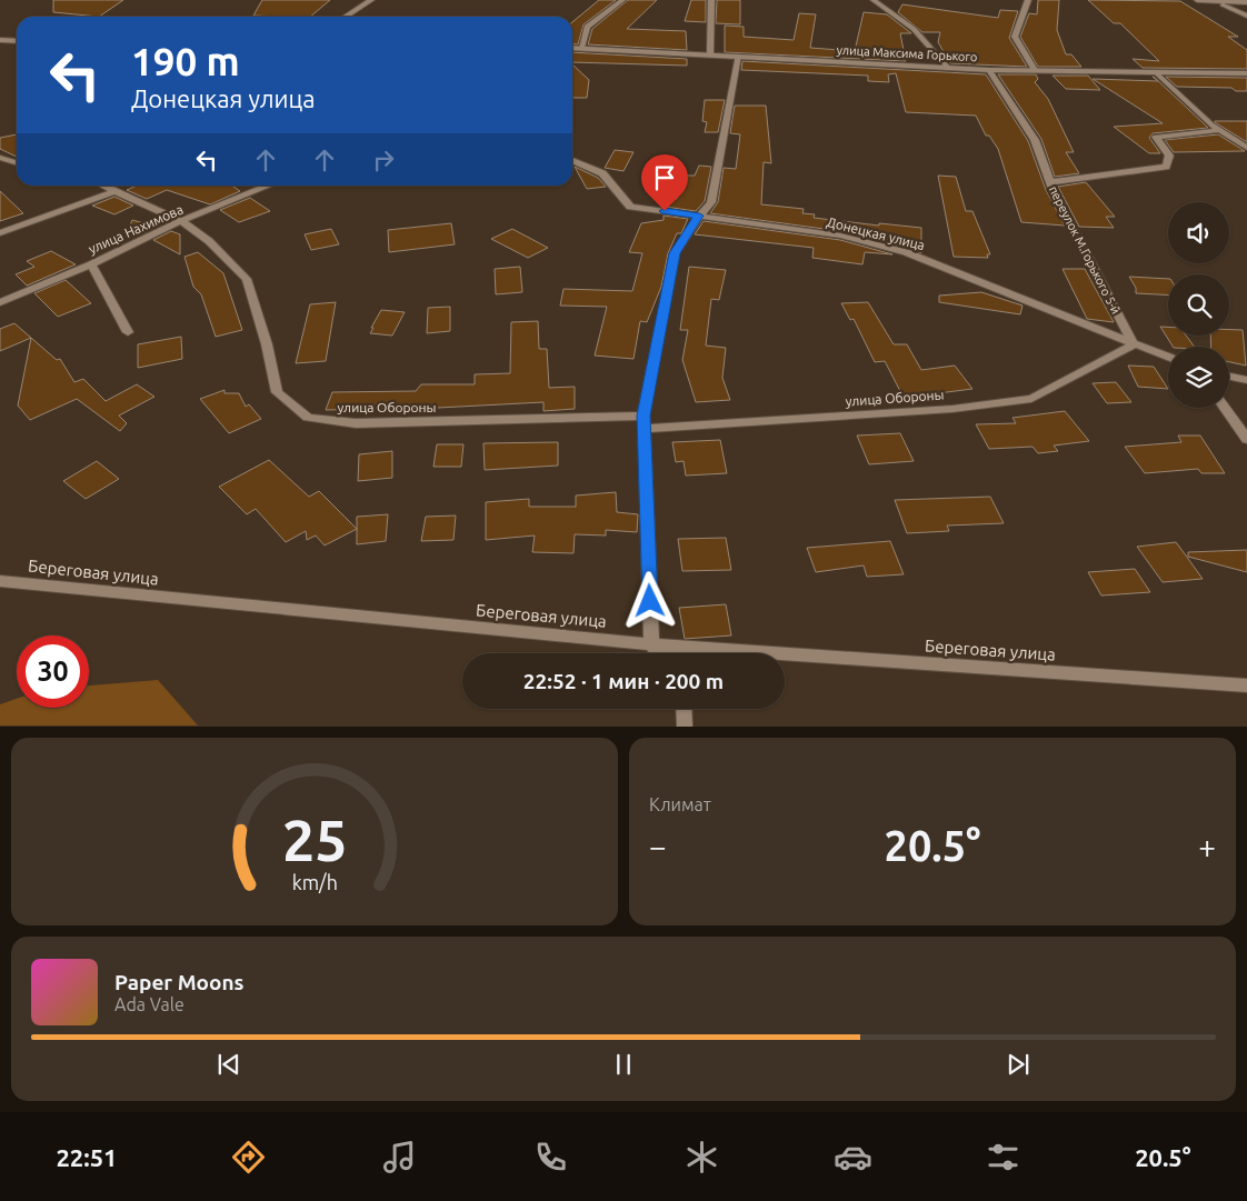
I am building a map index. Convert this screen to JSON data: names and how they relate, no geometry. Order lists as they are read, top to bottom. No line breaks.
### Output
{"streets":{"street":["улица Максима Горького","улица Нахимова","Донецкая улица","переулок М.Горького 5-й","улица Обороны","Береговая улица"]},"crossings":[["улица Максима Горького","переулок М.Горького 5-й"],["улица Нахимова","улица Обороны"],["Донецкая улица","переулок М.Горького 5-й"],["Донецкая улица","улица Обороны"],["переулок М.Горького 5-й","улица Обороны"]],"page":{"turn":["190 m","Донецкая улица"],"limit":"30","trip":"22:52 · 1 мин · 200 m","tile":"Климат","heat":["−","20.5°","+"],"song":["Paper Moons","Ada Vale"],"tabs":["22:51","20.5°"],"gauge":["25","km/h"]}}
